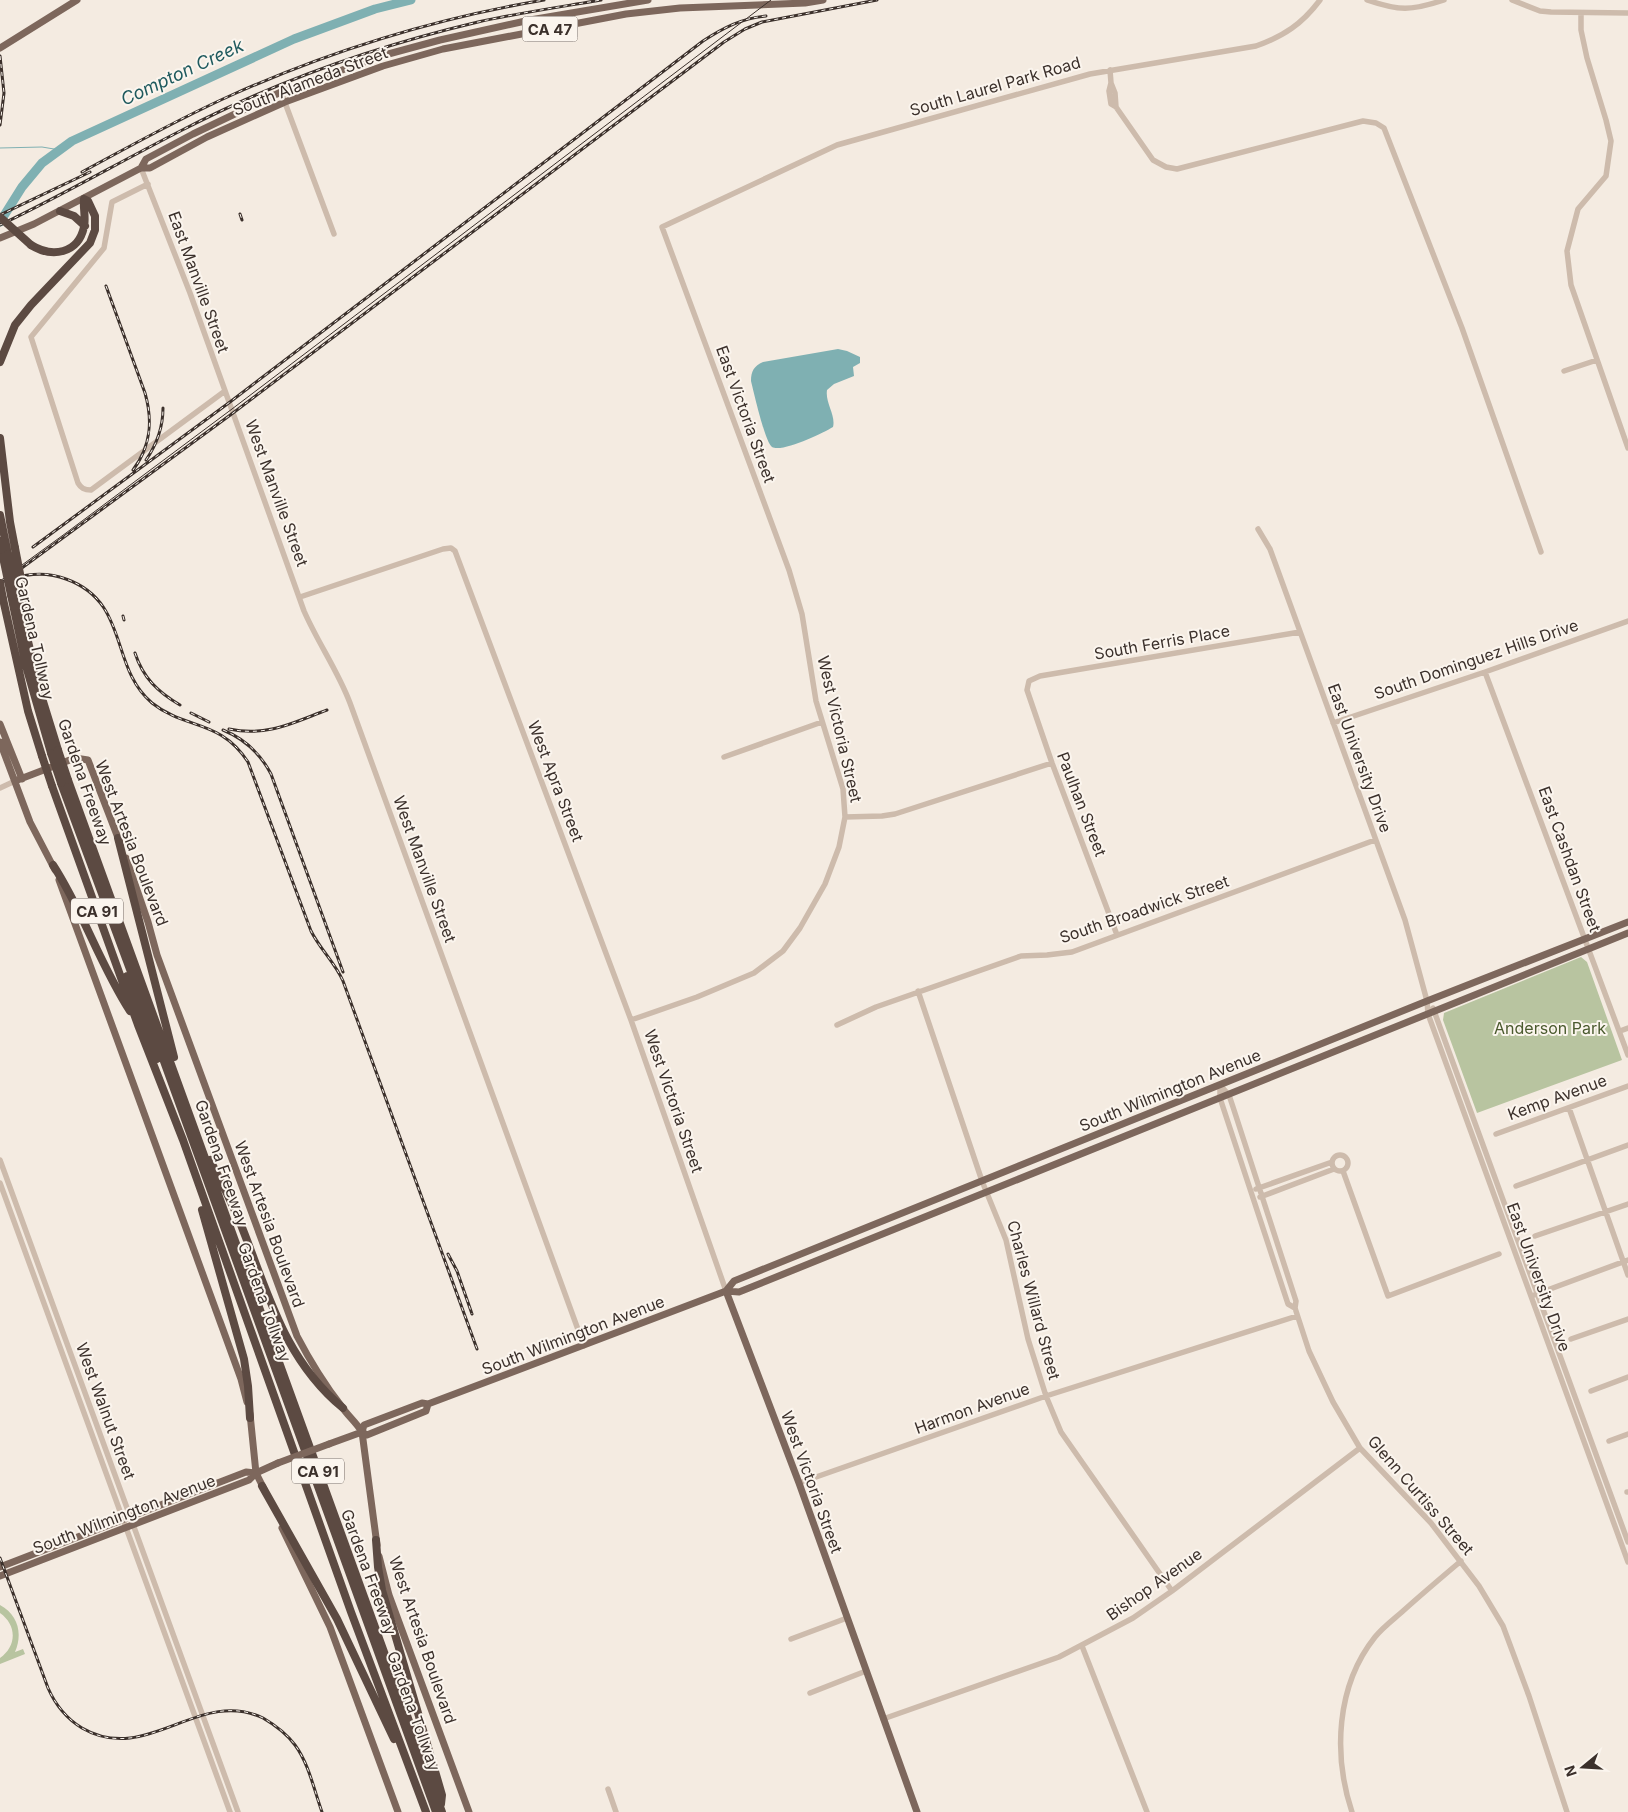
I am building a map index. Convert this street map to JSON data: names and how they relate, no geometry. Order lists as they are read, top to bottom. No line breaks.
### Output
{"streets":{"highway":["Gardena Tollway","Gardena Freeway","CA 91"],"main road":["CA 47","South Alameda Street","West Victoria Street","West Artesia Boulevard","South Wilmington Avenue"],"street":["South Laurel Park Road","East Manville Street","East Victoria Street","West Manville Street","South Ferris Place","South Dominguez Hills Drive","East University Drive","West Apra Street","Paulhan Street","East Cashdan Street","South Broadwick Street","Kemp Avenue","Charles Willard Street","Harmon Avenue","West Walnut Street","Glenn Curtiss Street","Bishop Avenue"]},"crossings":[["South Alameda Street","East Manville Street"],["South Laurel Park Road","East Victoria Street"],["East Manville Street","West Manville Street"],["East Victoria Street","West Victoria Street"],["West Manville Street","West Apra Street"],["West Manville Street","South Wilmington Avenue"],["Gardena Tollway","Gardena Freeway"],["South Ferris Place","East University Drive"],["South Ferris Place","Paulhan Street"],["South Dominguez Hills Drive","East University Drive"],["South Dominguez Hills Drive","East Cashdan Street"],["West Victoria Street","West Apra Street"],["West Victoria Street","South Wilmington Avenue"],["West Victoria Street","Harmon Avenue"],["East University Drive","South Broadwick Street"],["East University Drive","South Wilmington Avenue"],["Paulhan Street","South Broadwick Street"],["West Artesia Boulevard","South Wilmington Avenue"],["East Cashdan Street","South Wilmington Avenue"],["South Broadwick Street","Charles Willard Street"],["South Wilmington Avenue","Charles Willard Street"],["South Wilmington Avenue","West Walnut Street"],["South Wilmington Avenue","Glenn Curtiss Street"],["Charles Willard Street","Harmon Avenue"],["Charles Willard Street","Bishop Avenue"],["Harmon Avenue","Glenn Curtiss Street"],["Glenn Curtiss Street","Bishop Avenue"]],"water":["Compton Creek"],"parks":["Anderson Park"],"north":"left"}
